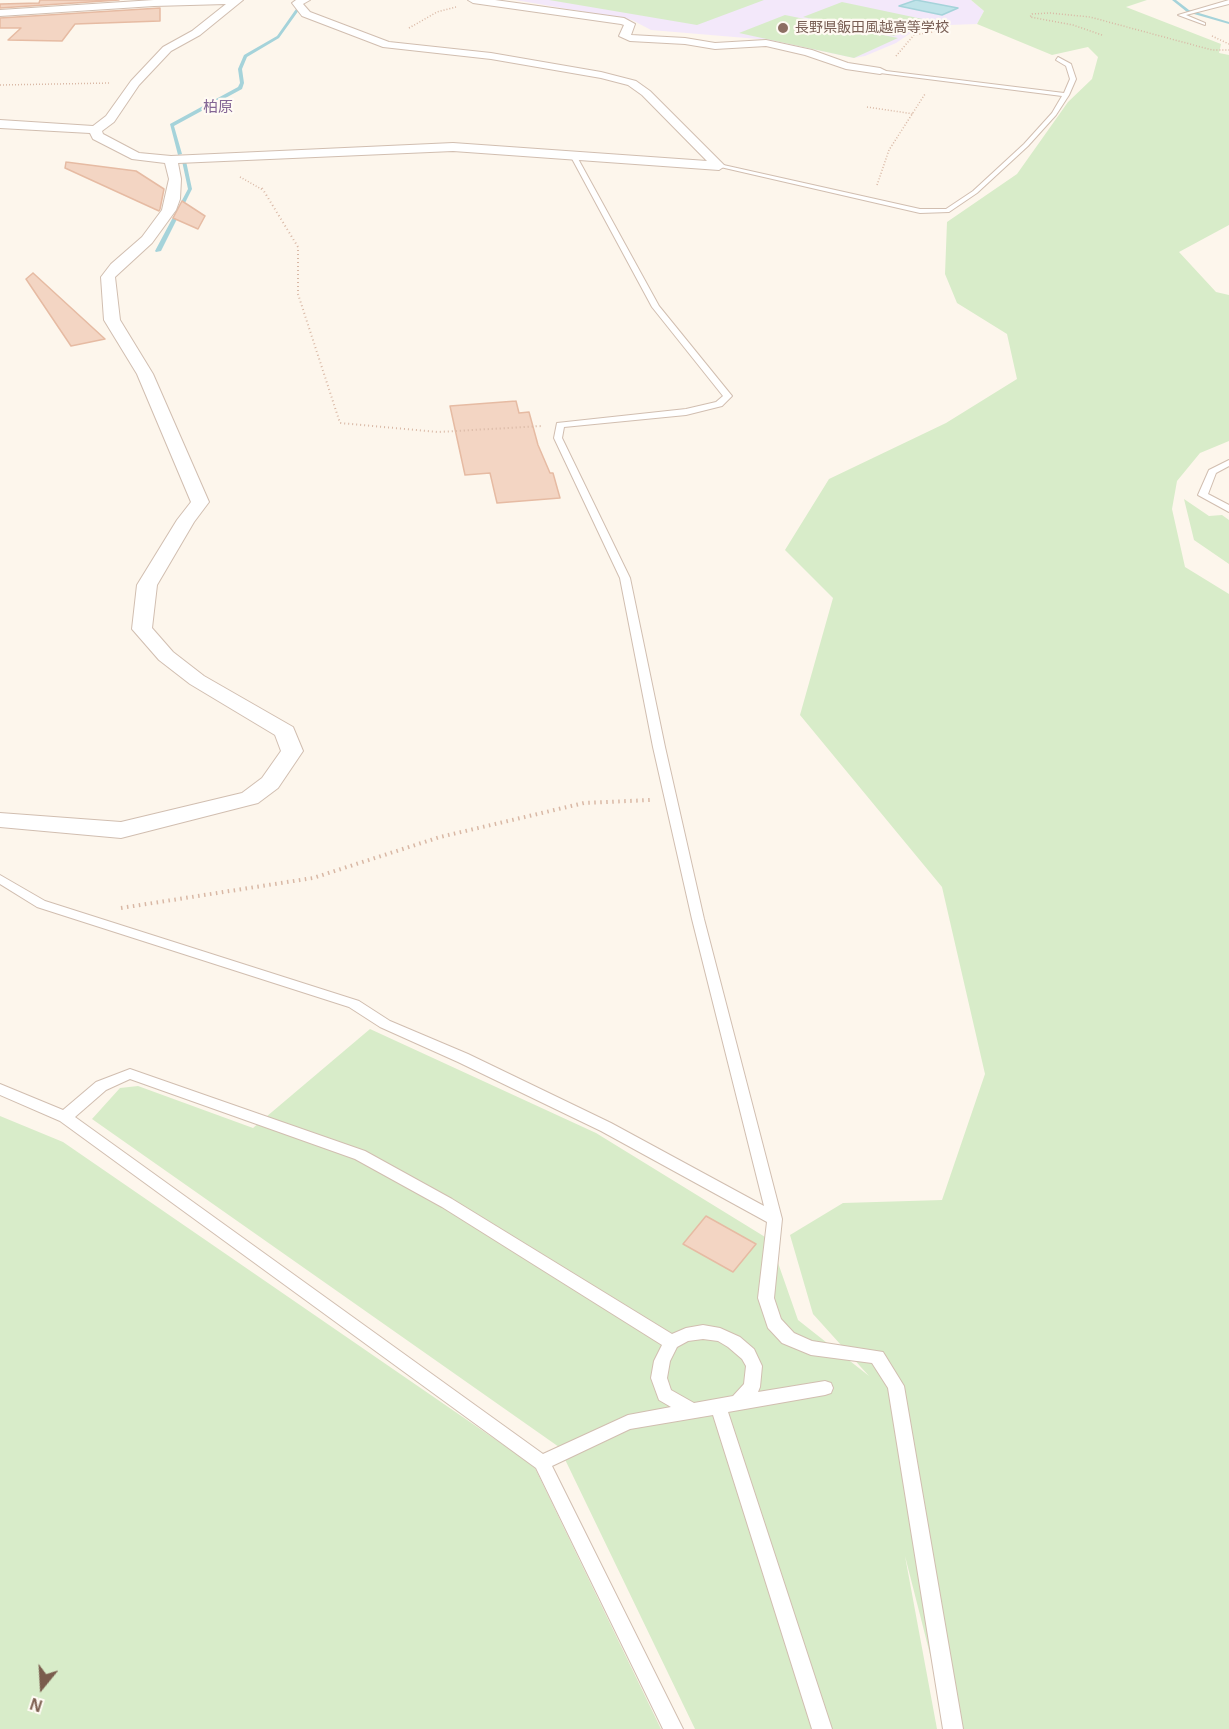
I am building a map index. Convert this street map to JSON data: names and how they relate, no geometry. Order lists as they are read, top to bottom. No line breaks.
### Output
{"districts":["柏原"],"places":["長野県飯田風越高等学校"],"north":"bottom"}
